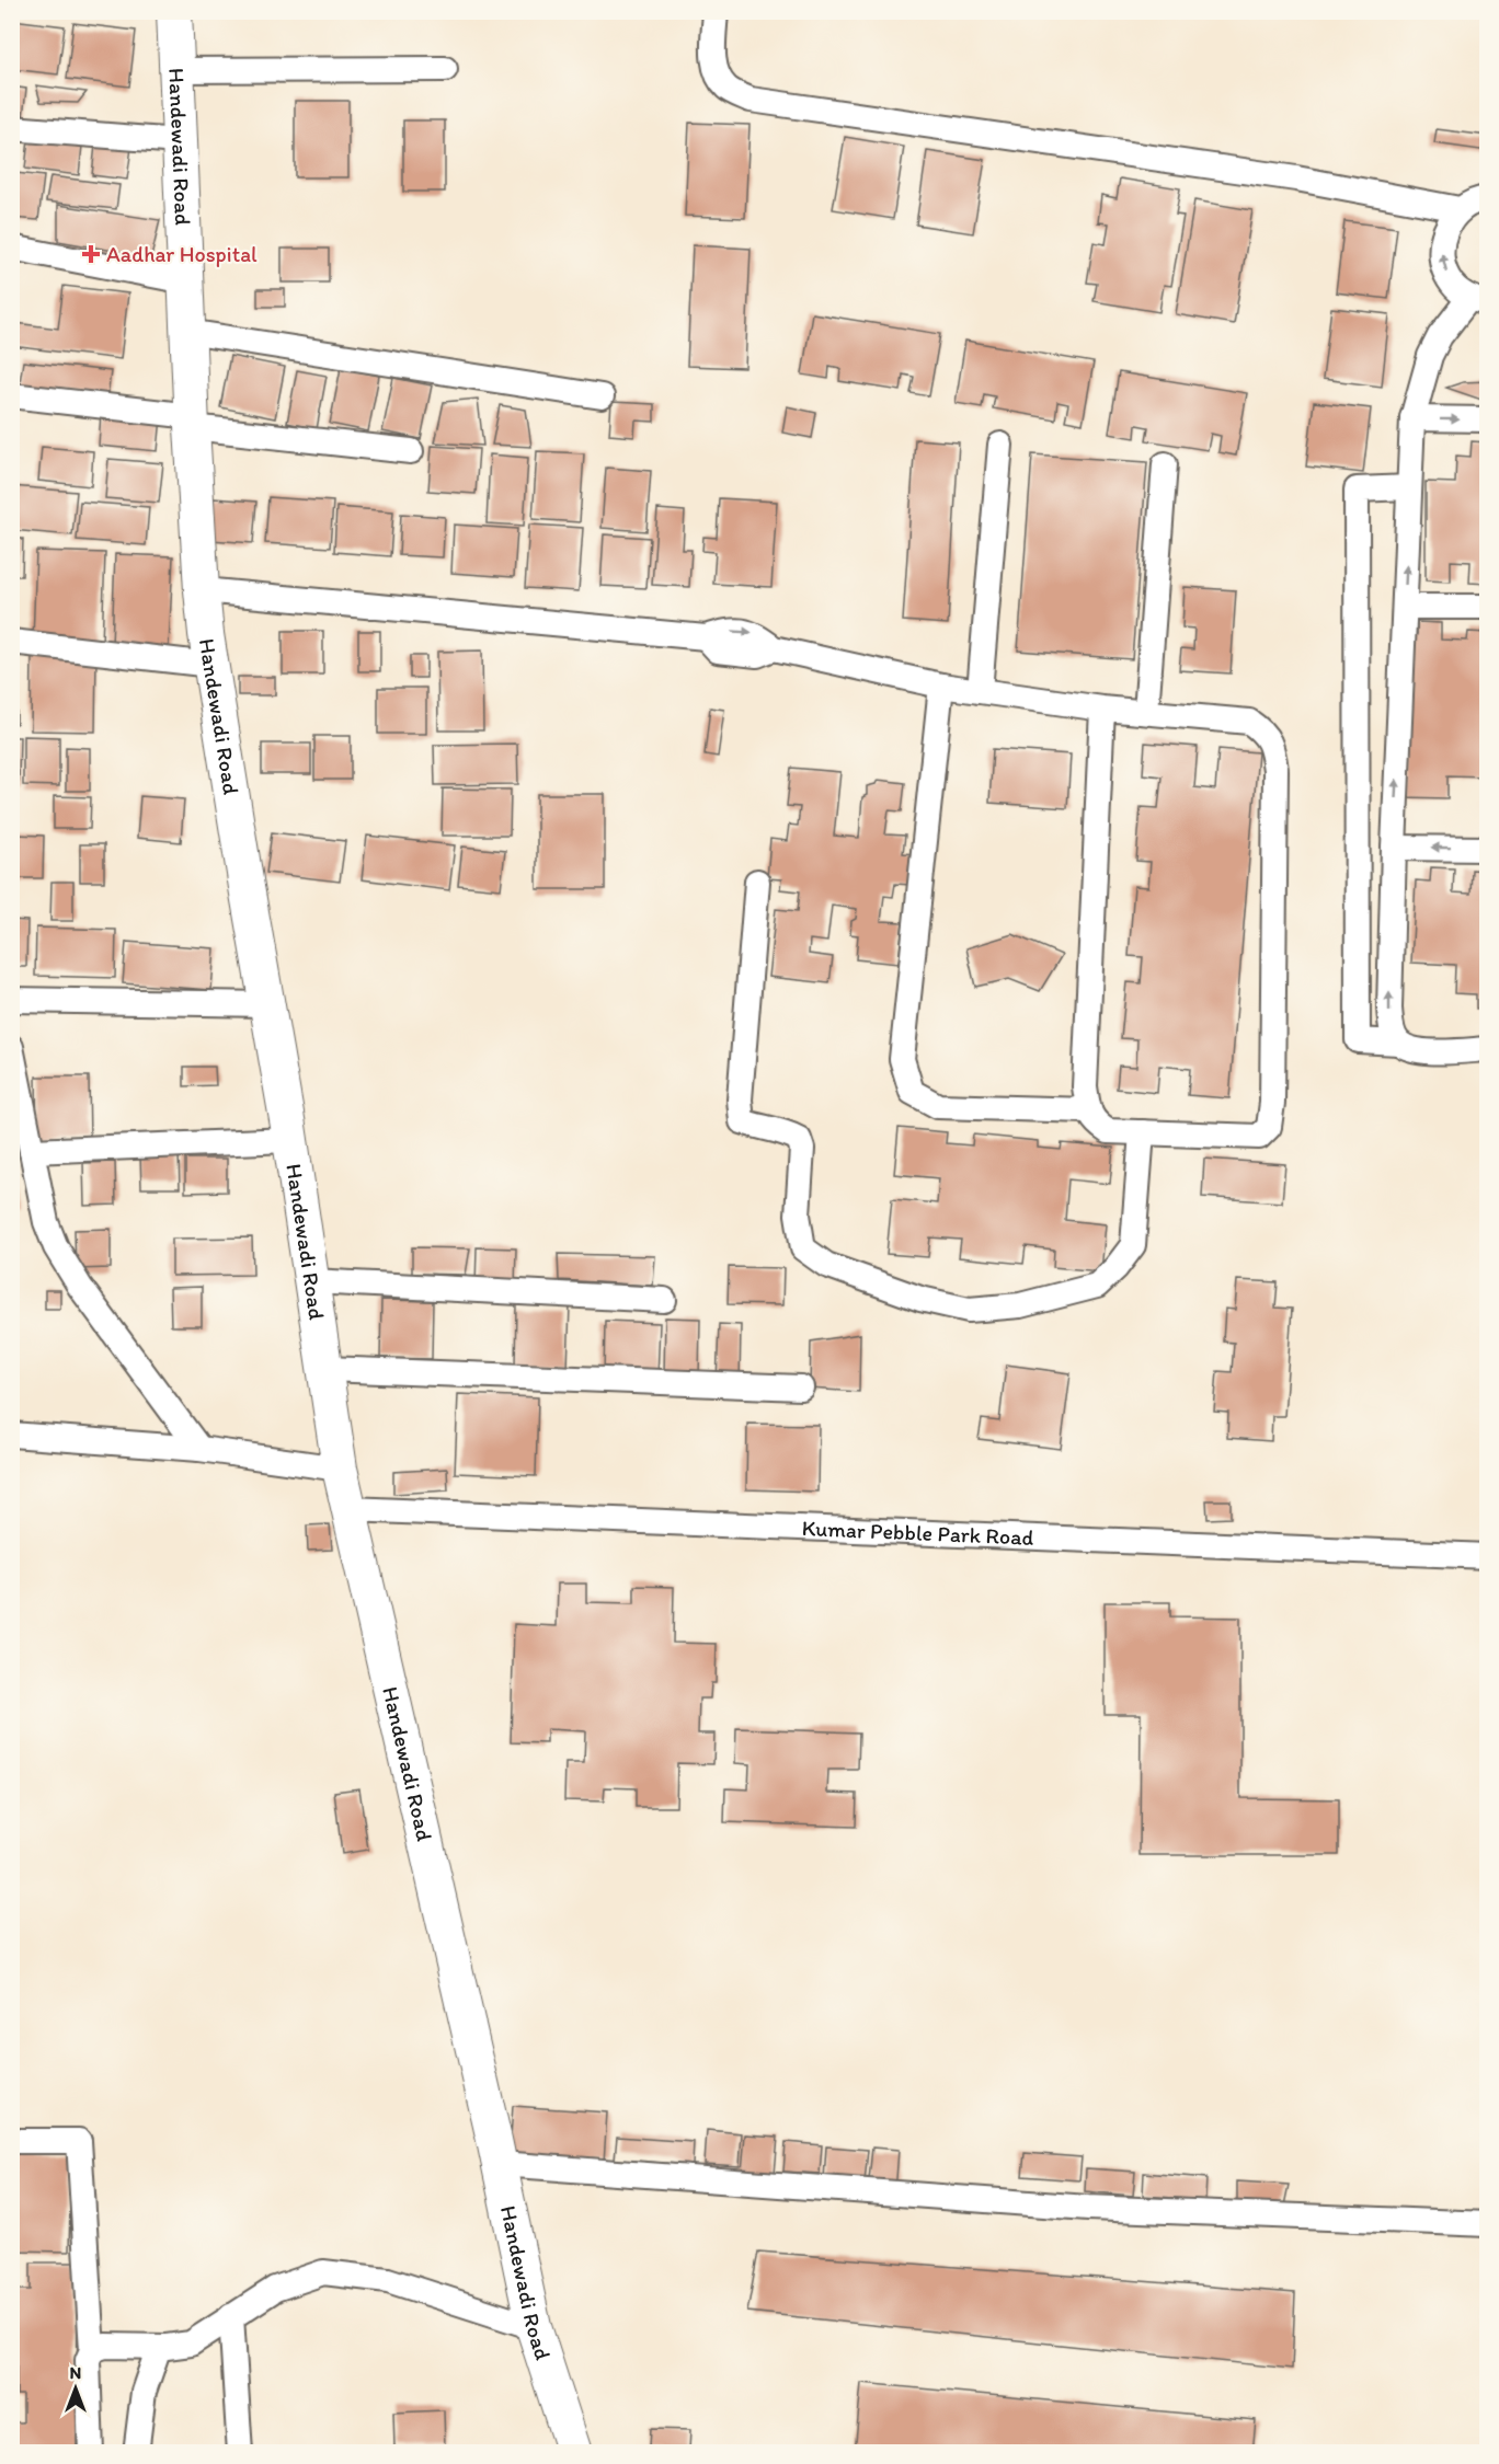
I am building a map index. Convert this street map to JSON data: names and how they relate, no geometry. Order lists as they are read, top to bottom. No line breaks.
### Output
{"streets":{"main road":["Handewadi Road"],"street":["Kumar Pebble Park Road"]},"crossings":[["Handewadi Road","Kumar Pebble Park Road"]],"places":{"health":["Aadhar Hospital"]},"north":"top"}
